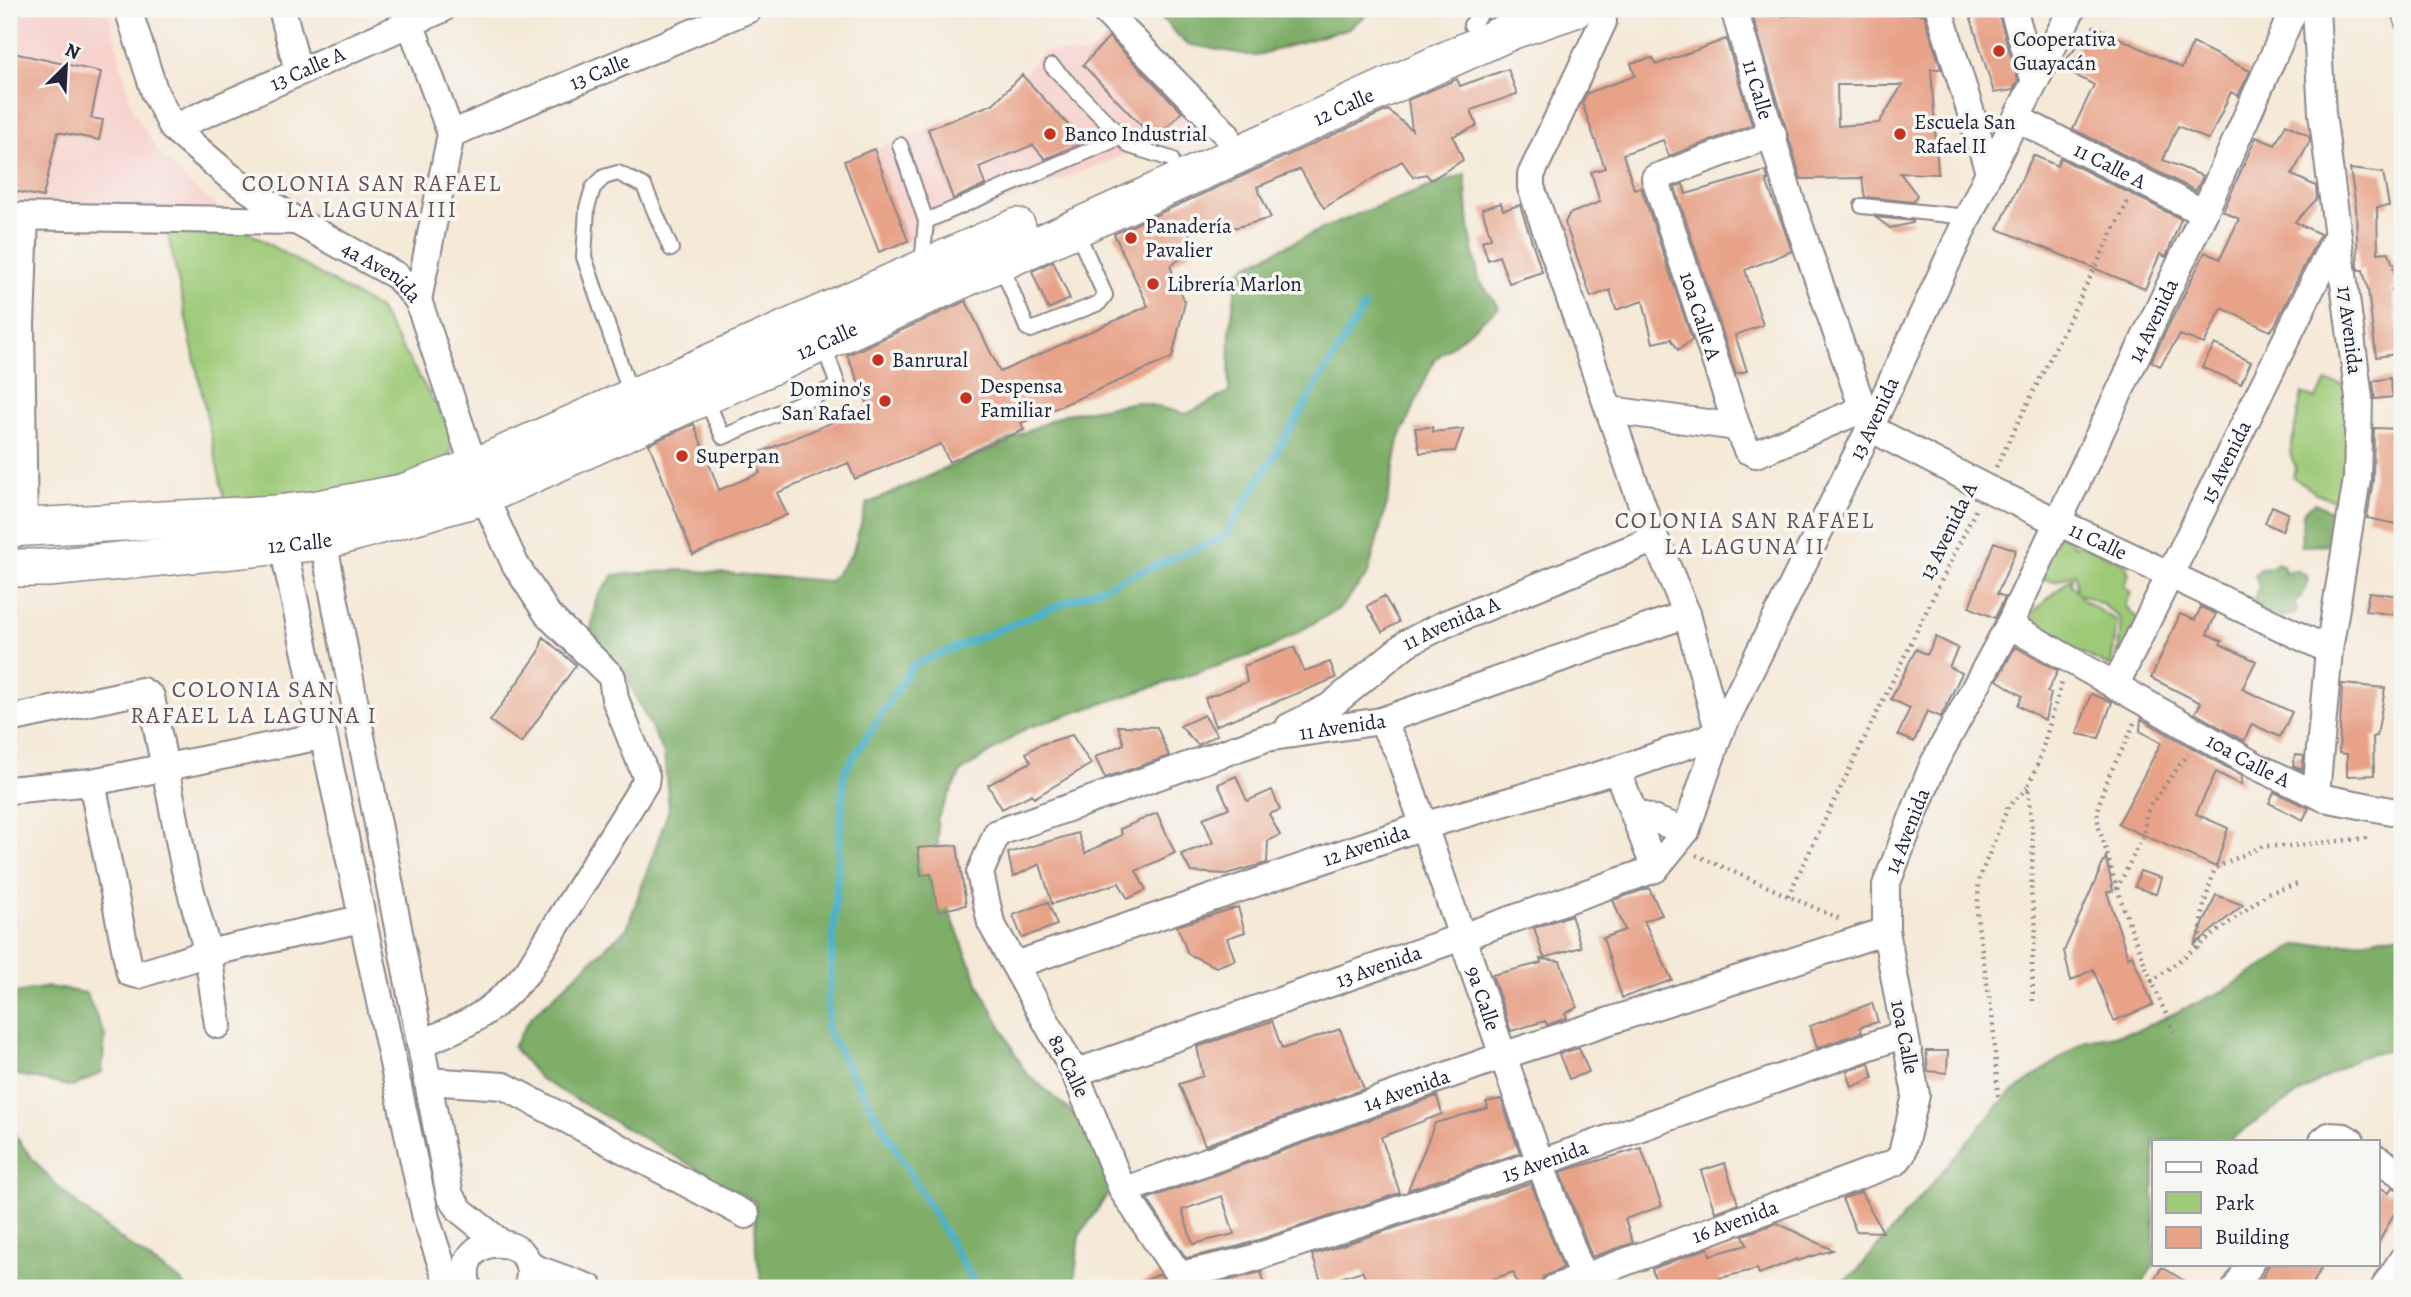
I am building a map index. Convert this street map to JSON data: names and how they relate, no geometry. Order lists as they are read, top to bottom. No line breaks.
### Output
{"streets":{"main road":["12 Calle"],"street":["13 Calle A","13 Calle","11 Calle","11 Calle A","4a Avenida","10a Calle A","14 Avenida","17 Avenida","13 Avenida","15 Avenida","11 Avenida A","11 Avenida","12 Avenida","9a Calle","10a Calle","8a Calle","16 Avenida"],"path":["13 Avenida A"]},"crossings":[["13 Calle A","4a Avenida"],["11 Calle","10a Calle A"],["11 Calle","14 Avenida"],["11 Calle","17 Avenida"],["11 Calle","13 Avenida"],["11 Calle","15 Avenida"],["11 Calle","13 Avenida A"],["12 Calle","4a Avenida"],["11 Calle A","14 Avenida"],["11 Calle A","13 Avenida"],["11 Calle A","13 Avenida A"],["10a Calle A","14 Avenida"],["10a Calle A","17 Avenida"],["10a Calle A","15 Avenida"],["14 Avenida","9a Calle"],["14 Avenida","10a Calle"],["14 Avenida","8a Calle"],["17 Avenida","15 Avenida"],["13 Avenida","12 Avenida"],["13 Avenida","9a Calle"],["13 Avenida","8a Calle"],["15 Avenida","9a Calle"],["15 Avenida","10a Calle"],["15 Avenida","8a Calle"],["11 Avenida A","11 Avenida"],["11 Avenida","9a Calle"],["11 Avenida","8a Calle"],["12 Avenida","9a Calle"],["12 Avenida","8a Calle"],["9a Calle","16 Avenida"],["10a Calle","16 Avenida"]],"districts":["COLONIA SAN RAFAEL LA LAGUNA III","COLONIA SAN RAFAEL LA LAGUNA II","COLONIA SAN RAFAEL LA LAGUNA I"],"places":["Cooperativa Guayacán","Banco Industrial","Escuela San Rafael II","Panadería Pavalier","Librería Marlon","Banrural","Despensa Familiar","Domino's San Rafael","Superpan"],"legend":["Road","Park","Building"],"north":"top right"}
